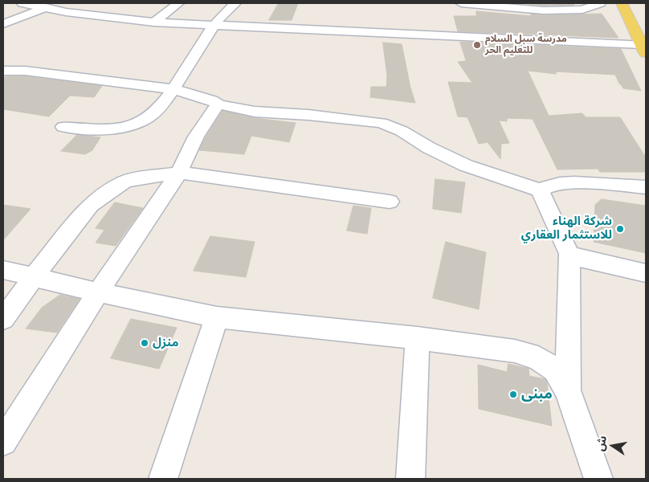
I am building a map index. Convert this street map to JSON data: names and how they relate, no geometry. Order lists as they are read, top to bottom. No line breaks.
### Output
{"places":["مدرسة سبل السلام للتعليم الحر","شركة الهناء للاستثمار العقاري","منزل","مبنى"],"north":"left"}
